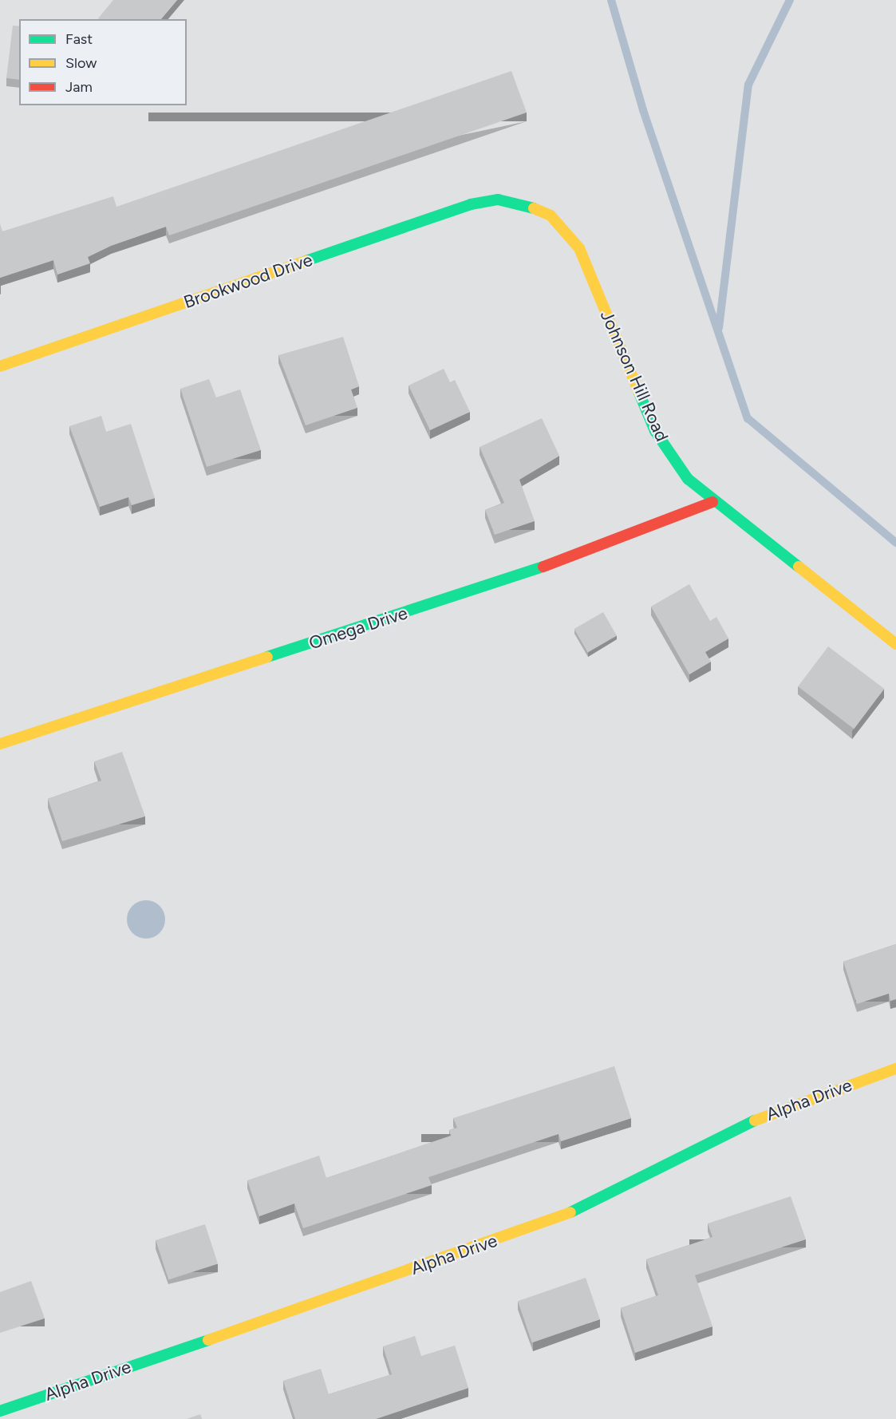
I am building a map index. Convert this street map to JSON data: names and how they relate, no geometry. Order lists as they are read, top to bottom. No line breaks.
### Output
{"streets":{"street":["Brookwood Drive","Johnson Hill Road","Omega Drive","Alpha Drive"]},"crossings":[["Brookwood Drive","Johnson Hill Road"],["Johnson Hill Road","Omega Drive"]],"legend":["Fast","Slow","Jam"]}
